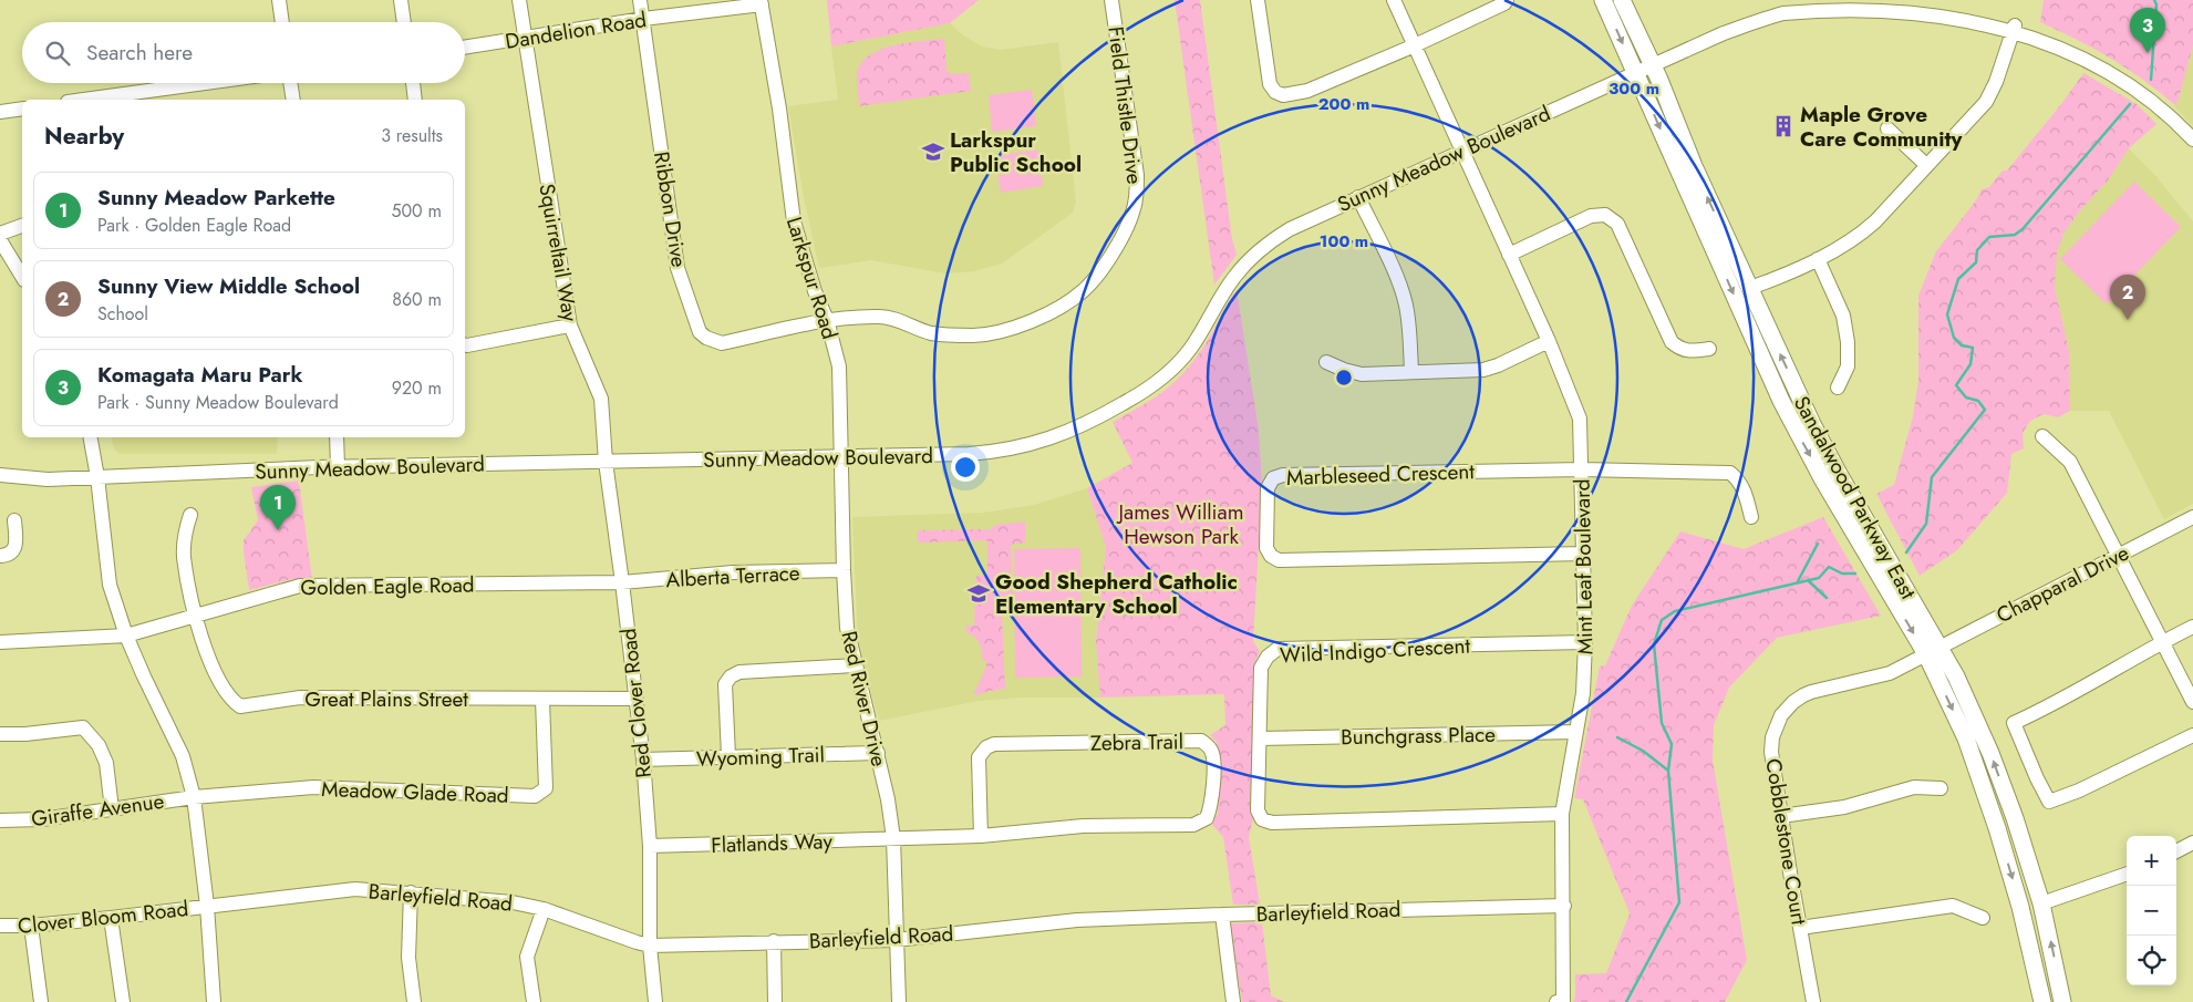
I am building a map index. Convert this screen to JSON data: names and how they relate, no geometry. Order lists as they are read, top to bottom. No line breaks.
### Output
{"streets":{"main road":["Sandalwood Parkway East"],"street":["Dandelion Road","Field Thistle Drive","Sunny Meadow Boulevard","Ribbon Drive","Squirreltail Way","Larkspur Road","Marbleseed Crescent","Mint Leaf Boulevard","Alberta Terrace","Chapparal Drive","Golden Eagle Road","Wild Indigo Crescent","Great Plains Street","Red River Drive","Red Clover Road","Bunchgrass Place","Zebra Trail","Wyoming Trail","Meadow Glade Road","Giraffe Avenue","Cobblestone Court","Flatlands Way","Barleyfield Road","Clover Bloom Road"]},"crossings":[["Dandelion Road","Ribbon Drive"],["Dandelion Road","Squirreltail Way"],["Dandelion Road","Larkspur Road"],["Field Thistle Drive","Ribbon Drive"],["Field Thistle Drive","Larkspur Road"],["Sunny Meadow Boulevard","Squirreltail Way"],["Sunny Meadow Boulevard","Larkspur Road"],["Sunny Meadow Boulevard","Sandalwood Parkway East"],["Sunny Meadow Boulevard","Mint Leaf Boulevard"],["Sunny Meadow Boulevard","Red River Drive"],["Sunny Meadow Boulevard","Red Clover Road"],["Ribbon Drive","Larkspur Road"],["Squirreltail Way","Red Clover Road"],["Larkspur Road","Red River Drive"],["Marbleseed Crescent","Mint Leaf Boulevard"],["Sandalwood Parkway East","Chapparal Drive"],["Sandalwood Parkway East","Cobblestone Court"],["Mint Leaf Boulevard","Wild Indigo Crescent"],["Mint Leaf Boulevard","Bunchgrass Place"],["Mint Leaf Boulevard","Barleyfield Road"],["Alberta Terrace","Golden Eagle Road"],["Alberta Terrace","Red River Drive"],["Alberta Terrace","Red Clover Road"],["Chapparal Drive","Cobblestone Court"],["Golden Eagle Road","Great Plains Street"],["Golden Eagle Road","Red Clover Road"],["Wild Indigo Crescent","Bunchgrass Place"],["Great Plains Street","Red Clover Road"],["Great Plains Street","Meadow Glade Road"],["Red River Drive","Zebra Trail"],["Red River Drive","Wyoming Trail"],["Red River Drive","Flatlands Way"],["Red River Drive","Barleyfield Road"],["Red Clover Road","Wyoming Trail"],["Red Clover Road","Flatlands Way"],["Red Clover Road","Barleyfield Road"],["Zebra Trail","Flatlands Way"],["Meadow Glade Road","Giraffe Avenue"],["Barleyfield Road","Clover Bloom Road"]],"parks":["James William Hewson Park"],"places":{"building":["Maple Grove Care Community"],"school or university":["Larkspur Public School","Good Shepherd Catholic Elementary School"]},"page":{"pins":["3","2","1"],"search":"Search here","heading":["Nearby","3 results"],"list":[{"mark":"1","name":"Sunny Meadow Parkette","note":"Park · Golden Eagle Road","value":"500 m"},{"mark":"2","name":"Sunny View Middle School","note":"School","value":"860 m"},{"mark":"3","name":"Komagata Maru Park","note":"Park · Sunny Meadow Boulevard","value":"920 m"}],"map_buttons":["+","−"]},"rings":["300 m","200 m","100 m"]}
